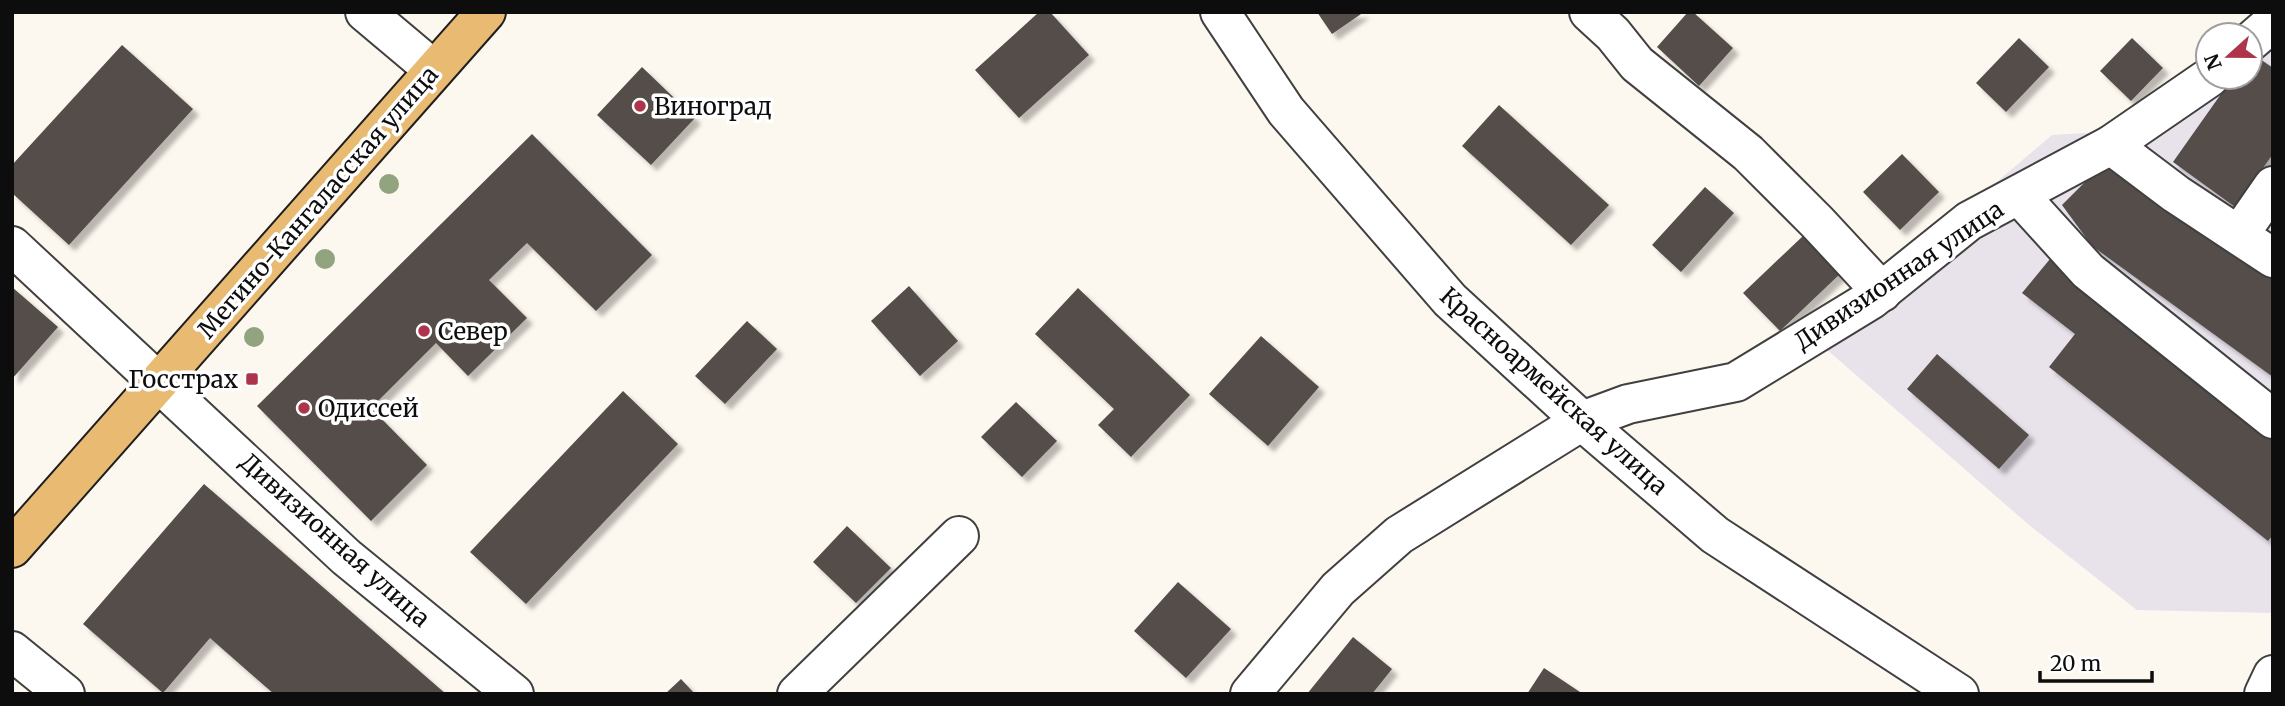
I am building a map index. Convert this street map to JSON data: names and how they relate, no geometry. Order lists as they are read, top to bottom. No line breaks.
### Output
{"streets":{"main road":["Мегино-Кангаласская улица"],"street":["Дивизионная улица","Красноармейская улица"]},"crossings":[["Мегино-Кангаласская улица","Дивизионная улица"],["Дивизионная улица","Красноармейская улица"]],"places":{"other":["Виноград","Север","Одиссей"],"transit":["Госстрах"]},"scale_bar":"20 m","north":"left"}
